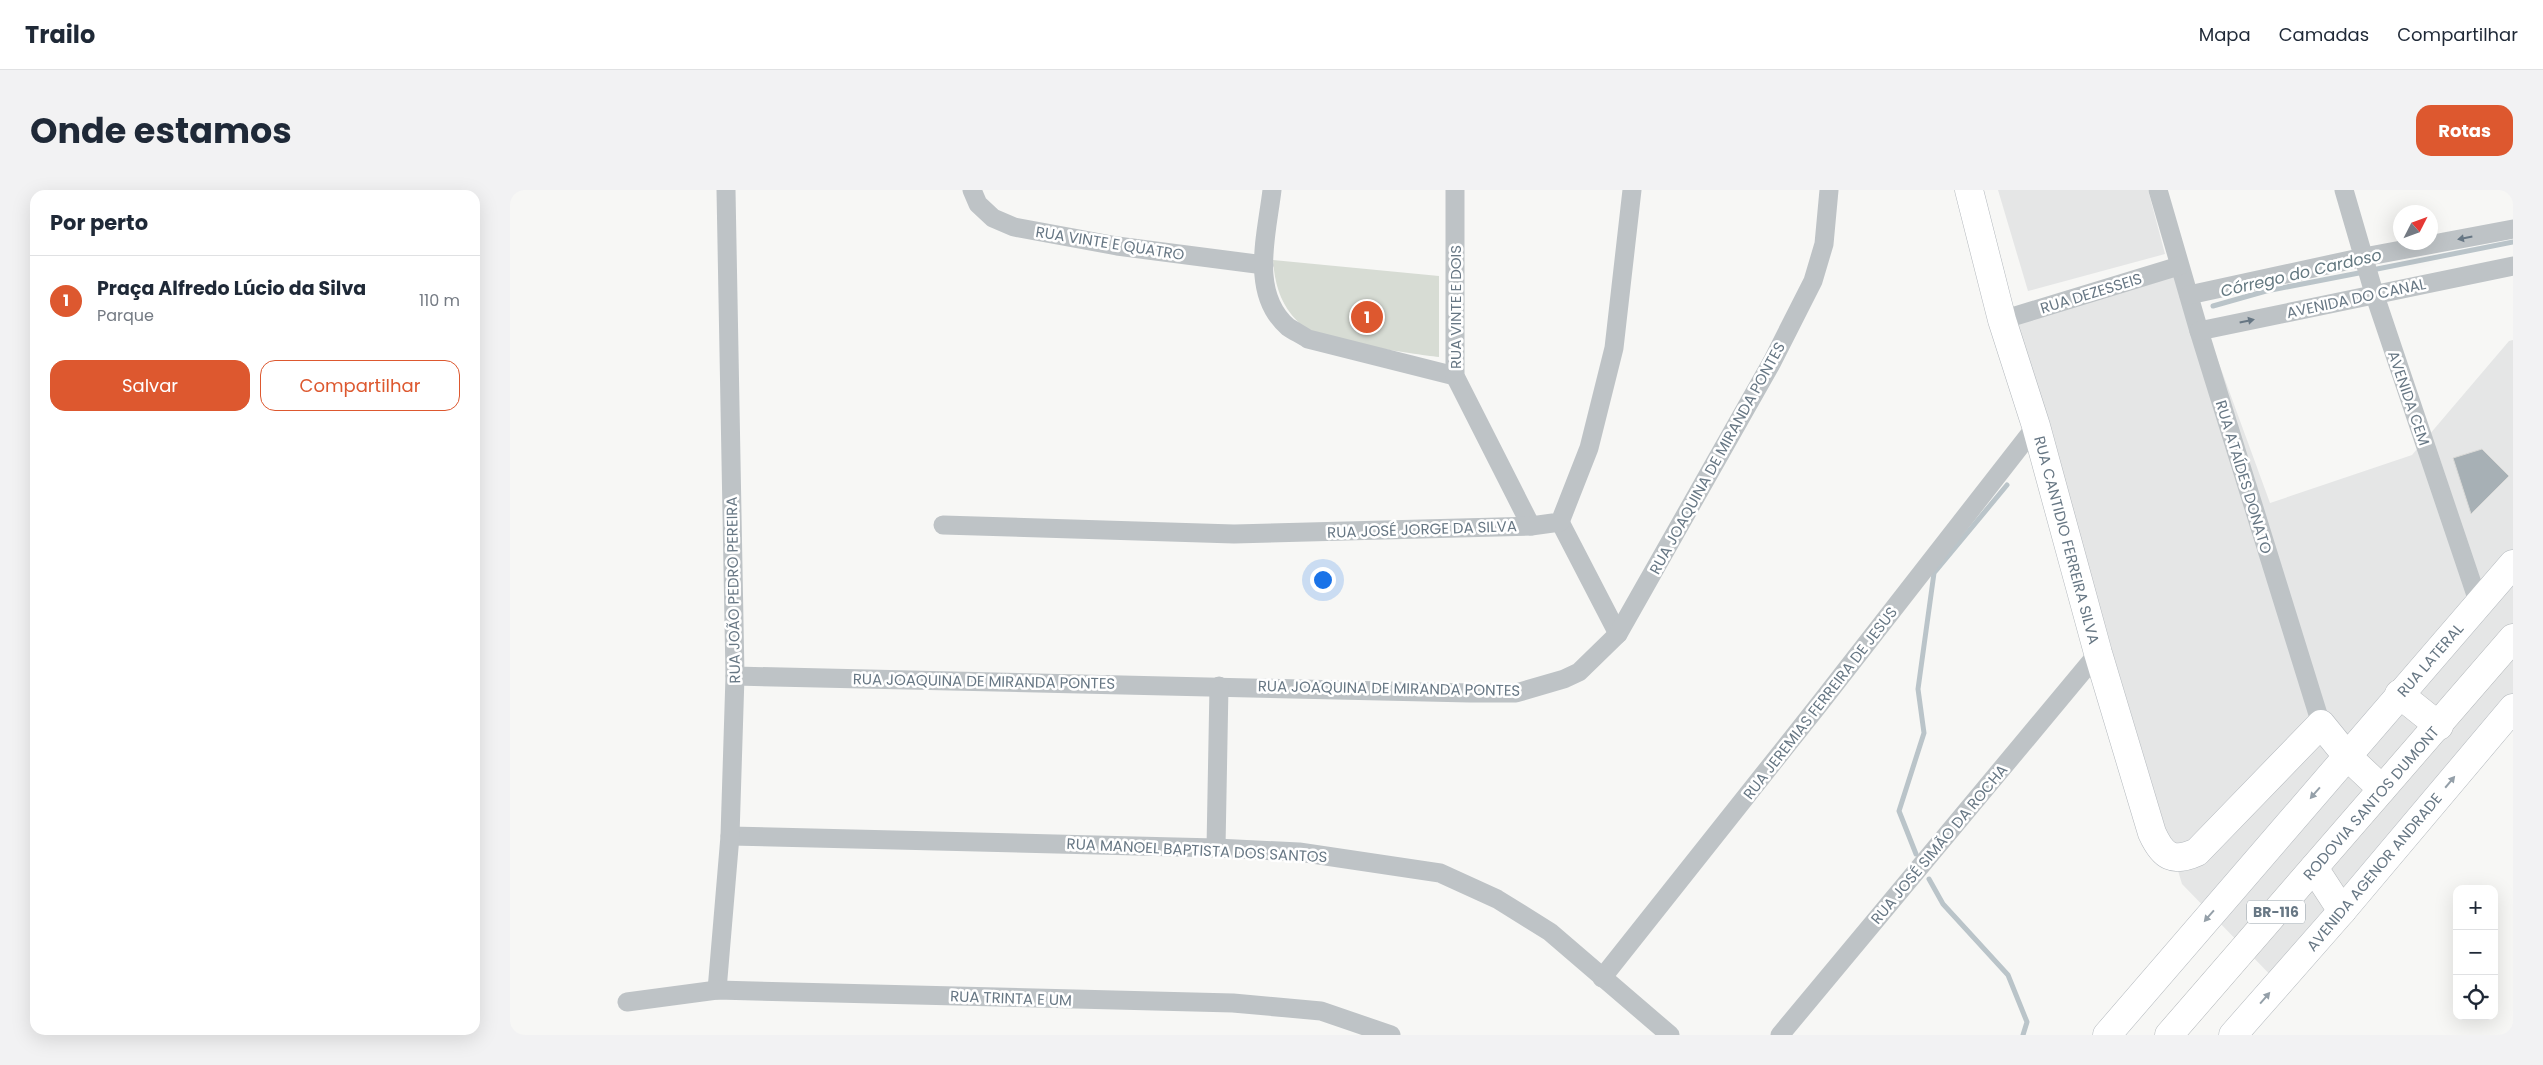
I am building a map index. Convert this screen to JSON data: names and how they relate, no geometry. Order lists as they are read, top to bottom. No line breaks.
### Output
{"streets":{"main road":["RUA ATAÍDES DONATO","RUA CANTIDIO FERREIRA SILVA","RUA LATERAL","RODOVIA SANTOS DUMONT","AVENIDA AGENOR ANDRADE","BR-116"],"street":["RUA VINTE E QUATRO","RUA DEZESSEIS","AVENIDA DO CANAL","RUA VINTE E DOIS","AVENIDA CEM","RUA JOAQUINA DE MIRANDA PONTES","RUA JOSÉ JORGE DA SILVA","RUA JOÃO PEDRO PEREIRA","RUA JEREMIAS FERREIRA DE JESUS","RUA JOSÉ SIMÃO DA ROCHA","RUA MANOEL BAPTISTA DOS SANTOS","RUA TRINTA E UM"]},"crossings":[["RUA DEZESSEIS","RUA ATAÍDES DONATO"],["RUA DEZESSEIS","RUA CANTIDIO FERREIRA SILVA"],["AVENIDA DO CANAL","AVENIDA CEM"],["AVENIDA DO CANAL","RUA ATAÍDES DONATO"],["RUA VINTE E DOIS","RUA JOSÉ JORGE DA SILVA"],["AVENIDA CEM","RUA LATERAL"],["RUA JOAQUINA DE MIRANDA PONTES","RUA JOÃO PEDRO PEREIRA"],["RUA ATAÍDES DONATO","RUA CANTIDIO FERREIRA SILVA"],["RUA ATAÍDES DONATO","RUA LATERAL"],["RUA ATAÍDES DONATO","RODOVIA SANTOS DUMONT"],["RUA CANTIDIO FERREIRA SILVA","RUA JEREMIAS FERREIRA DE JESUS"],["RUA CANTIDIO FERREIRA SILVA","RUA JOSÉ SIMÃO DA ROCHA"],["RUA JOÃO PEDRO PEREIRA","RUA MANOEL BAPTISTA DOS SANTOS"],["RUA JOÃO PEDRO PEREIRA","RUA TRINTA E UM"],["RUA JEREMIAS FERREIRA DE JESUS","RUA MANOEL BAPTISTA DOS SANTOS"]],"water":["Córrego do Cardoso"],"north":"top right","page":{"header":"Trailo","nav":["Mapa","Camadas","Compartilhar"],"title":"Onde estamos","buttons":["Rotas",["Salvar","Compartilhar"]],"heading":"Por perto","list":[{"mark":"1","name":"Praça Alfredo Lúcio da Silva","note":"Parque","value":"110 m"}],"pins":"1","map_buttons":["+","−"]}}
